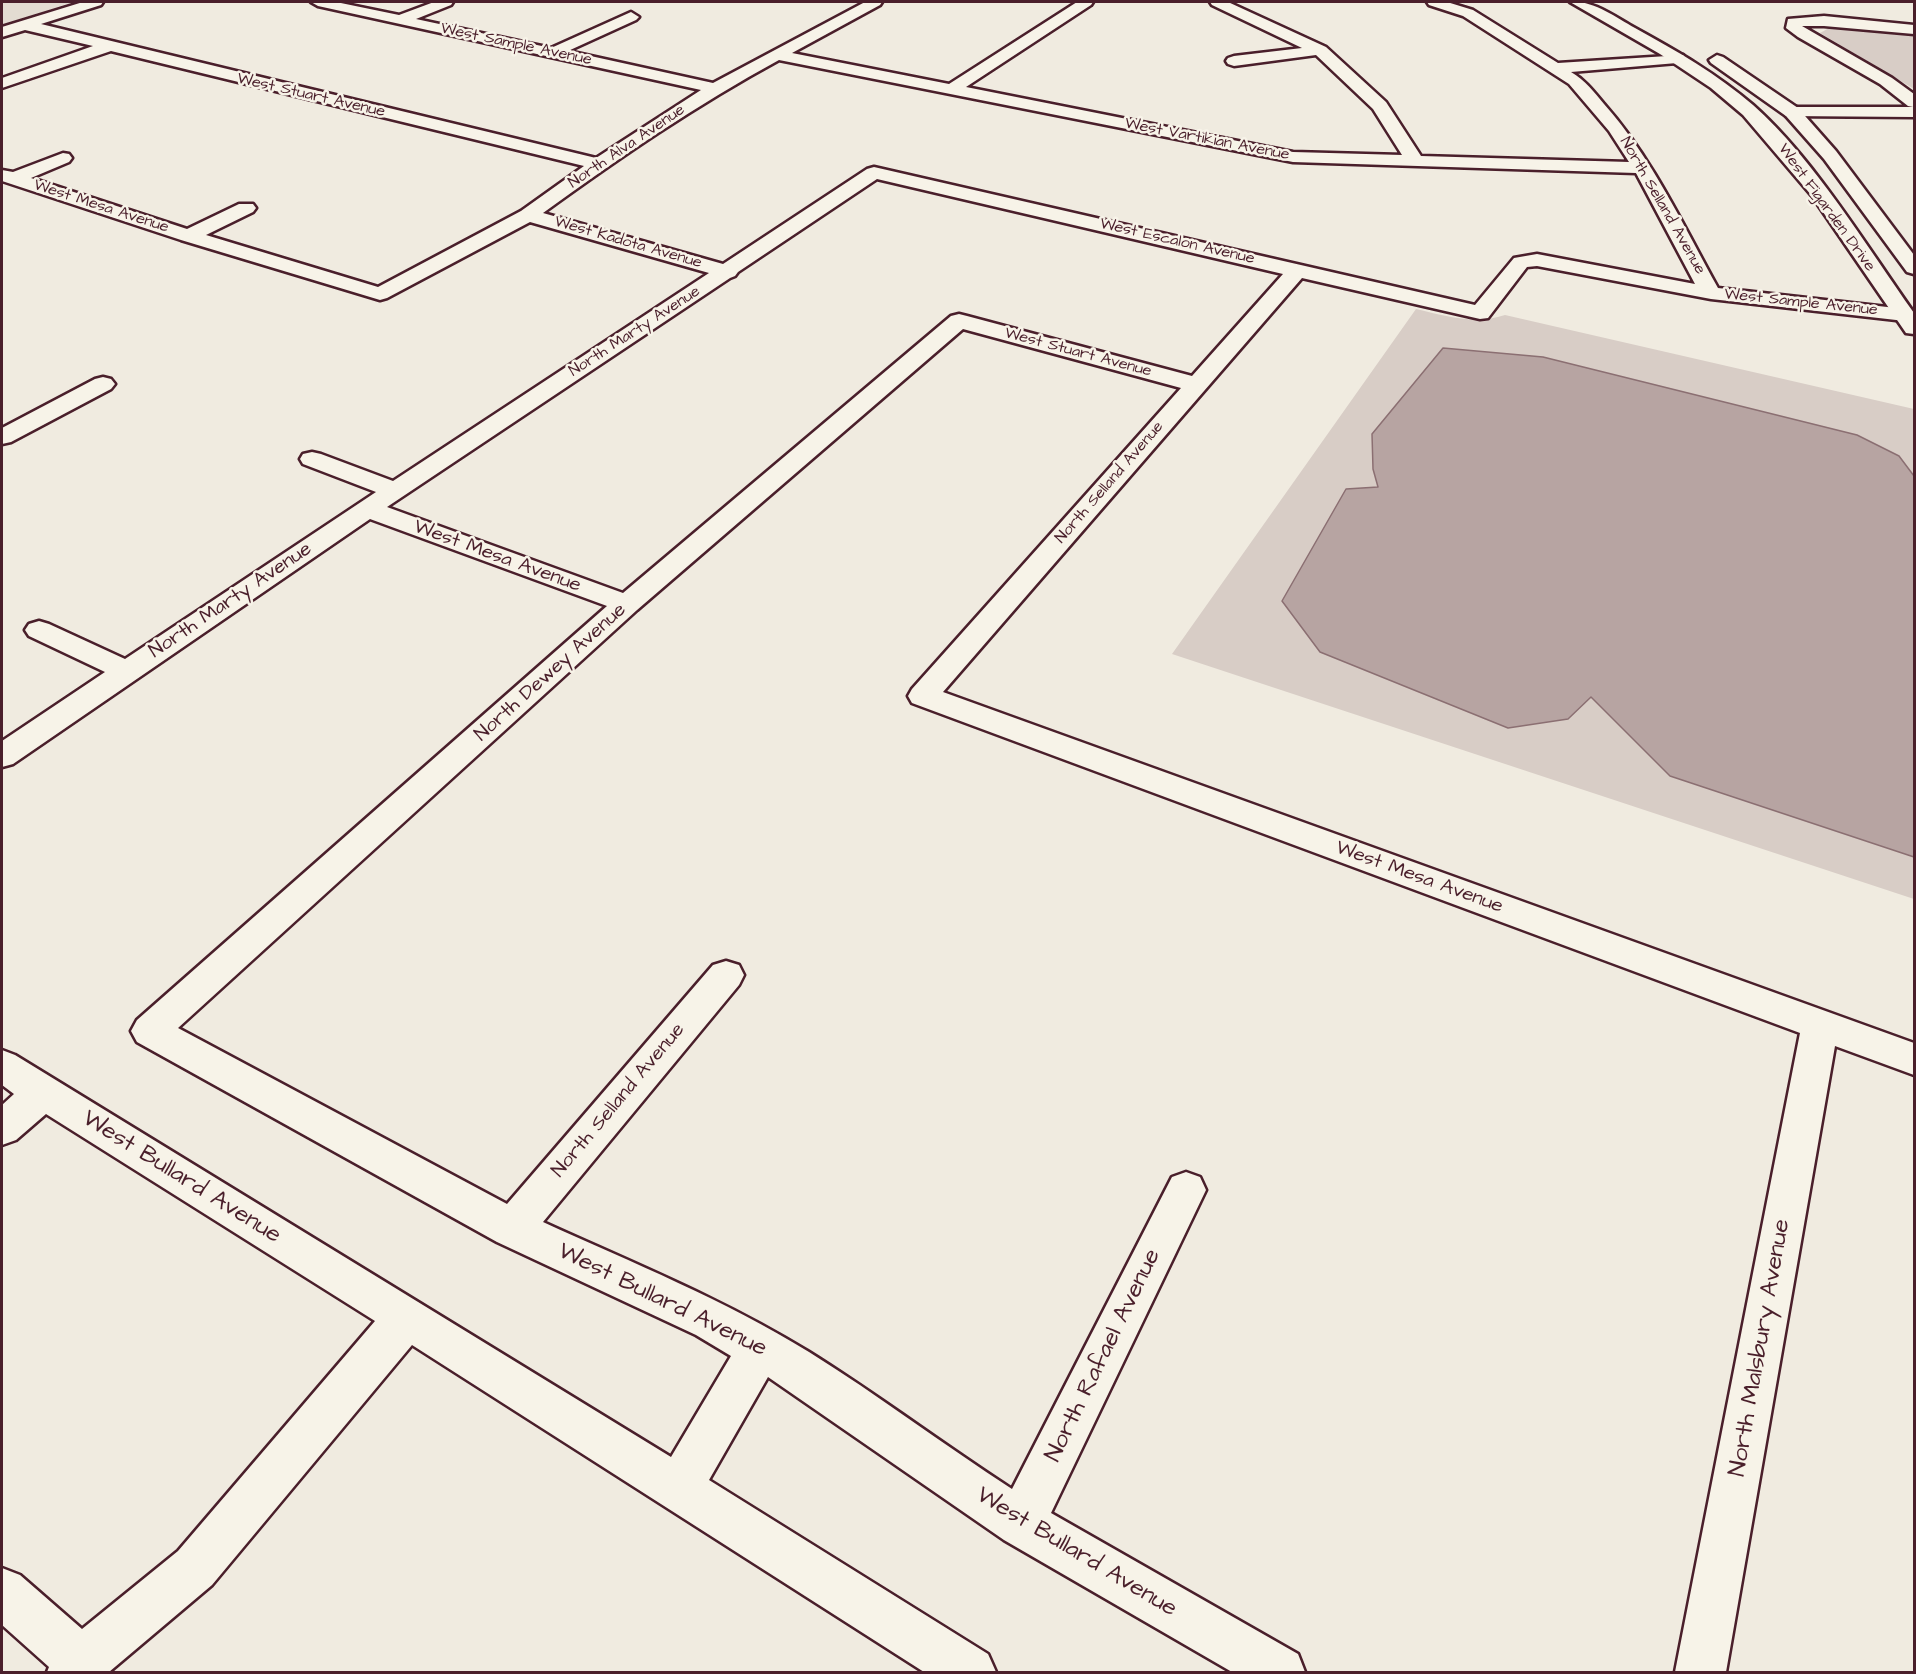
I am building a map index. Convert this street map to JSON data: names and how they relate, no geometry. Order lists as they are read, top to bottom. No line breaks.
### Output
{"streets":{"street":["West Sample Avenue","West Stuart Avenue","West Vartikian Avenue","North Alva Avenue","North Selland Avenue","West Mesa Avenue","West Figarden Drive","West Escalon Avenue","West Kadota Avenue","North Marty Avenue","North Dewey Avenue","West Bullard Avenue","North Malsbury Avenue","North Rafael Avenue"]},"crossings":[["West Sample Avenue","North Alva Avenue"],["West Sample Avenue","North Selland Avenue"],["West Sample Avenue","West Figarden Drive"],["West Sample Avenue","West Escalon Avenue"],["West Stuart Avenue","North Alva Avenue"],["West Stuart Avenue","North Selland Avenue"],["West Stuart Avenue","North Dewey Avenue"],["West Vartikian Avenue","North Alva Avenue"],["West Vartikian Avenue","North Selland Avenue"],["North Alva Avenue","West Mesa Avenue"],["North Alva Avenue","West Kadota Avenue"],["North Selland Avenue","West Mesa Avenue"],["North Selland Avenue","West Escalon Avenue"],["North Selland Avenue","West Bullard Avenue"],["West Mesa Avenue","North Marty Avenue"],["West Mesa Avenue","North Dewey Avenue"],["West Mesa Avenue","North Malsbury Avenue"],["West Escalon Avenue","North Marty Avenue"],["West Kadota Avenue","North Marty Avenue"],["North Dewey Avenue","West Bullard Avenue"],["West Bullard Avenue","North Rafael Avenue"]]}
